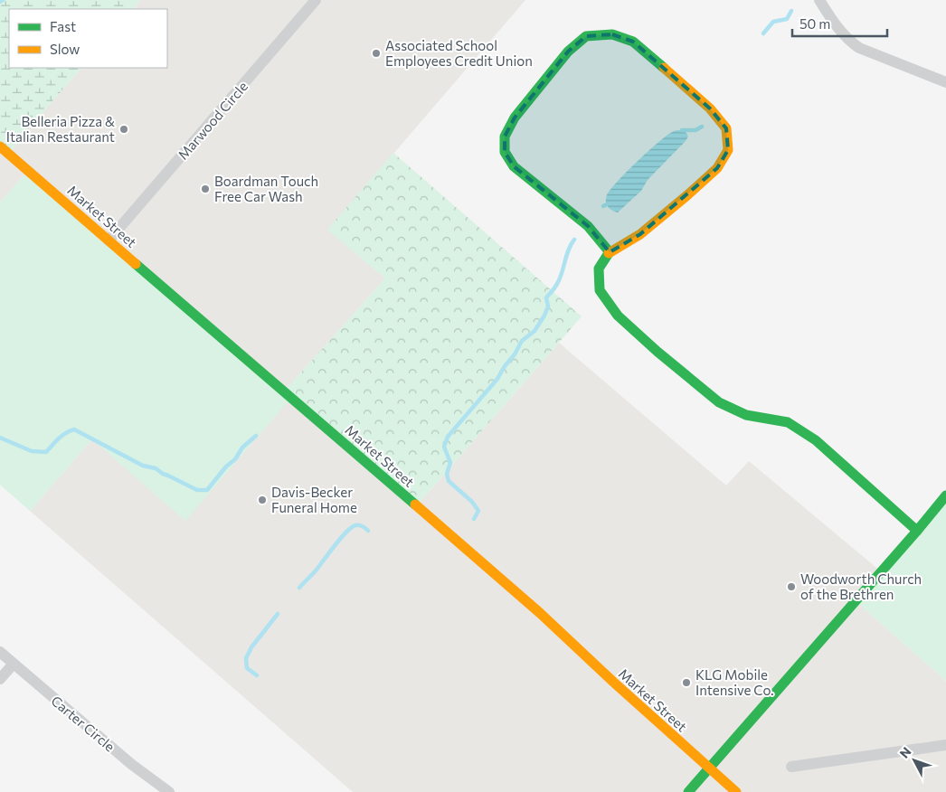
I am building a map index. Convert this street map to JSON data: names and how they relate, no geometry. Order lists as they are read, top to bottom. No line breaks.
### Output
{"streets":{"main road":["Market Street"],"street":["Marwood Circle","Carter Circle"]},"crossings":[["Marwood Circle","Market Street"]],"places":["Associated School Employees Credit Union","Belleria Pizza & Italian Restaurant","Boardman Touch Free Car Wash","Davis-Becker Funeral Home","Woodworth Church of the Brethren","KLG Mobile Intensive Co."],"legend":["Fast","Slow"],"scale_bar":"50 m","north":"top left"}
